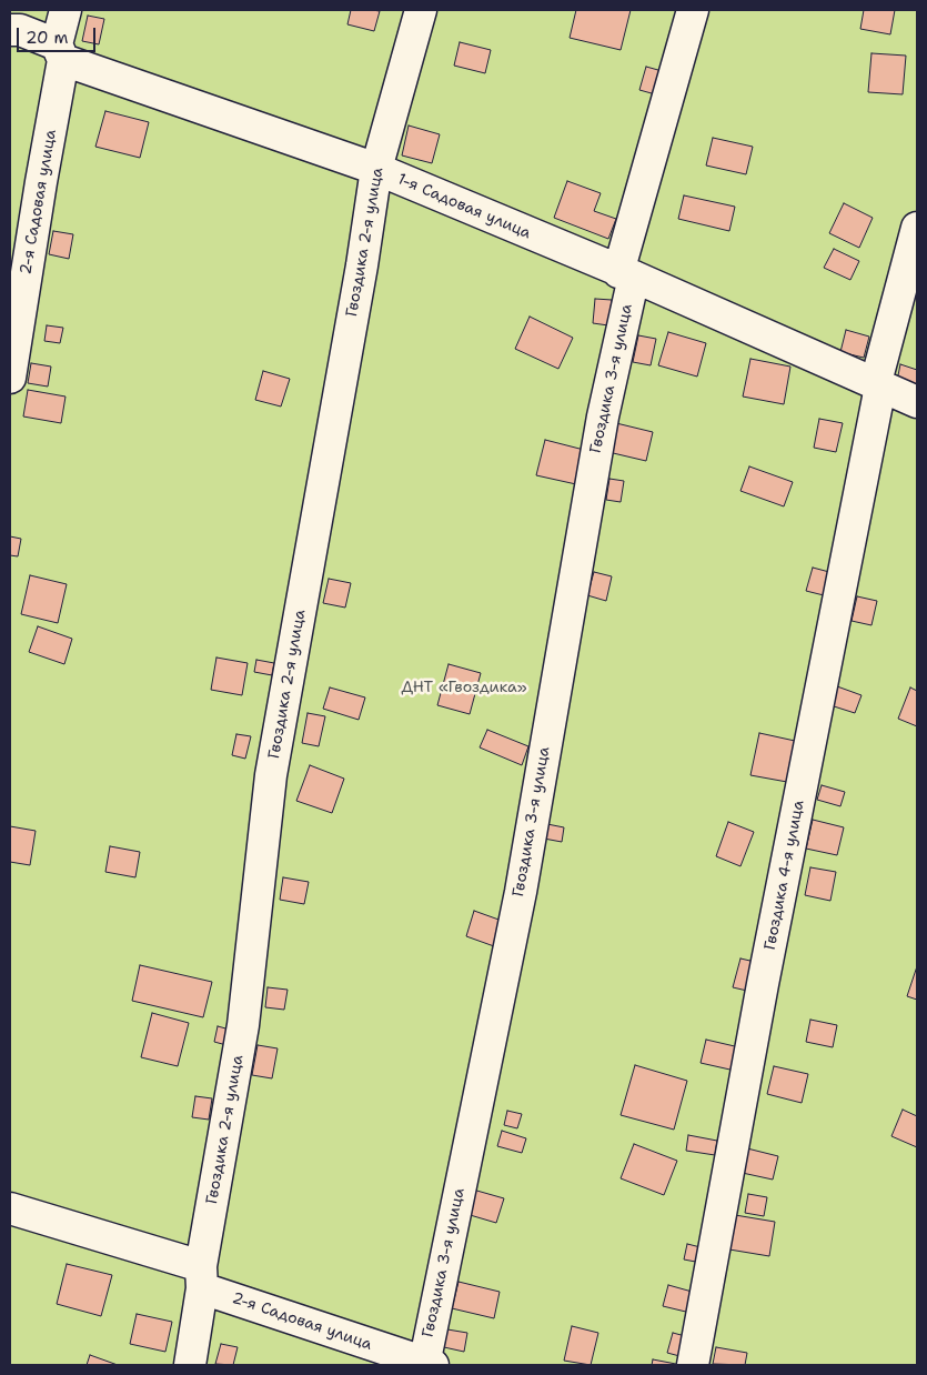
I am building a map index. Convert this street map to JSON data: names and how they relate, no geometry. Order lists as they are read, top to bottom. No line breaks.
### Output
{"streets":{"street":["2-я Садовая улица","1-я Садовая улица","Гвоздика 2-я улица","Гвоздика 3-я улица","Гвоздика 4-я улица"]},"crossings":[["2-я Садовая улица","1-я Садовая улица"],["2-я Садовая улица","Гвоздика 2-я улица"],["2-я Садовая улица","Гвоздика 3-я улица"],["1-я Садовая улица","Гвоздика 2-я улица"],["1-я Садовая улица","Гвоздика 3-я улица"],["1-я Садовая улица","Гвоздика 4-я улица"]],"parks":["ДНТ «Гвоздика»"],"scale_bar":"20 m"}
